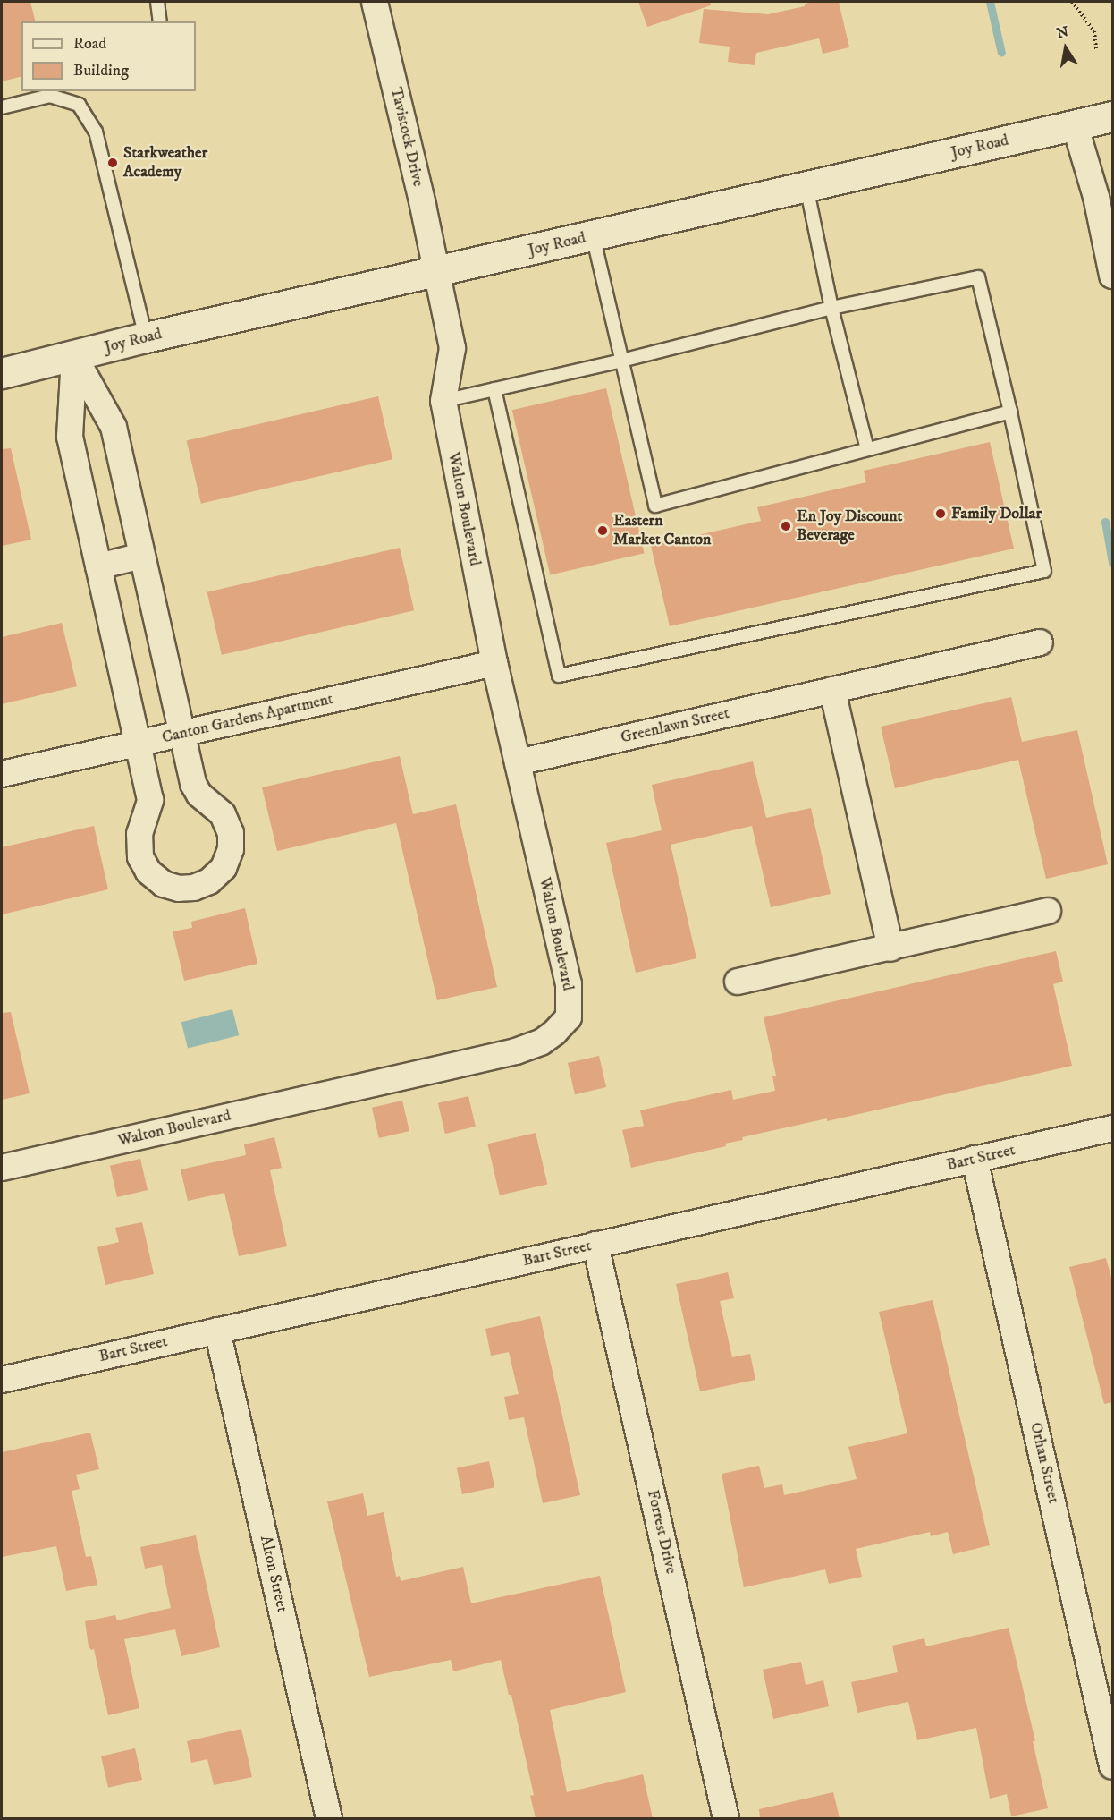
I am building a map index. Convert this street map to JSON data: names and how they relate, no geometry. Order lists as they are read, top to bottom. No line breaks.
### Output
{"streets":{"street":["Tavistock Drive","Joy Road","Walton Boulevard","Canton Gardens Apartment","Greenlawn Street","Bart Street","Orhan Street","Forrest Drive","Alton Street"]},"crossings":[["Tavistock Drive","Joy Road"],["Tavistock Drive","Walton Boulevard"],["Joy Road","Walton Boulevard"],["Walton Boulevard","Canton Gardens Apartment"],["Walton Boulevard","Greenlawn Street"],["Bart Street","Orhan Street"],["Bart Street","Forrest Drive"],["Bart Street","Alton Street"]],"places":["Starkweather Academy","Family Dollar","En Joy Discount Beverage","Eastern Market Canton"],"legend":["Road","Building"],"north":"top"}
